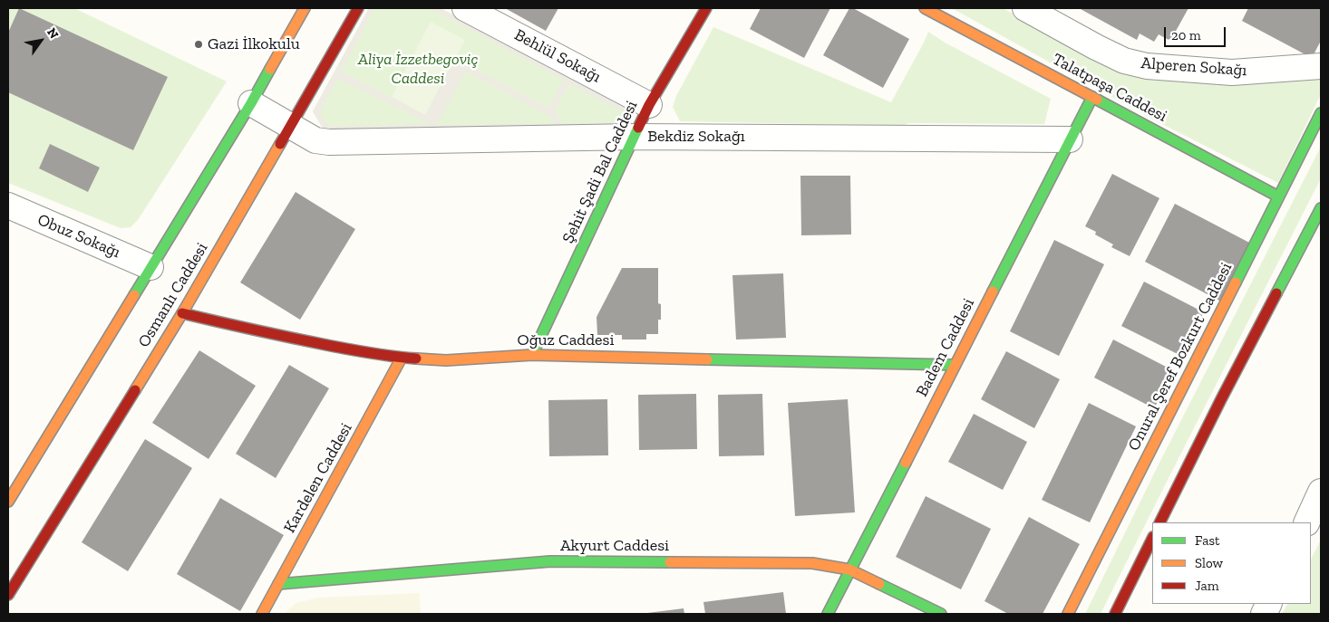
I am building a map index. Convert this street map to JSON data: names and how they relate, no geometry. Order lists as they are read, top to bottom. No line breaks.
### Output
{"streets":{"street":["Behlül Sokağı","Alperen Sokağı","Talatpaşa Caddesi","Bekdiz Sokağı","Şehit Şadi Bal Caddesi","Obuz Sokağı","Osmanlı Caddesi","Oğuz Caddesi","Badem Caddesi","Onural Şeref Bozkurt Caddesi","Kardelen Caddesi","Akyurt Caddesi"]},"crossings":[["Behlül Sokağı","Şehit Şadi Bal Caddesi"],["Talatpaşa Caddesi","Badem Caddesi"],["Talatpaşa Caddesi","Onural Şeref Bozkurt Caddesi"],["Bekdiz Sokağı","Şehit Şadi Bal Caddesi"],["Bekdiz Sokağı","Osmanlı Caddesi"],["Bekdiz Sokağı","Badem Caddesi"],["Şehit Şadi Bal Caddesi","Oğuz Caddesi"],["Obuz Sokağı","Osmanlı Caddesi"],["Osmanlı Caddesi","Oğuz Caddesi"],["Oğuz Caddesi","Badem Caddesi"],["Oğuz Caddesi","Kardelen Caddesi"],["Badem Caddesi","Akyurt Caddesi"],["Kardelen Caddesi","Akyurt Caddesi"]],"parks":["Aliya İzzetbegoviç Caddesi"],"places":["Gazi İlkokulu"],"legend":["Fast","Slow","Jam"],"scale_bar":"20 m","north":"top right"}
